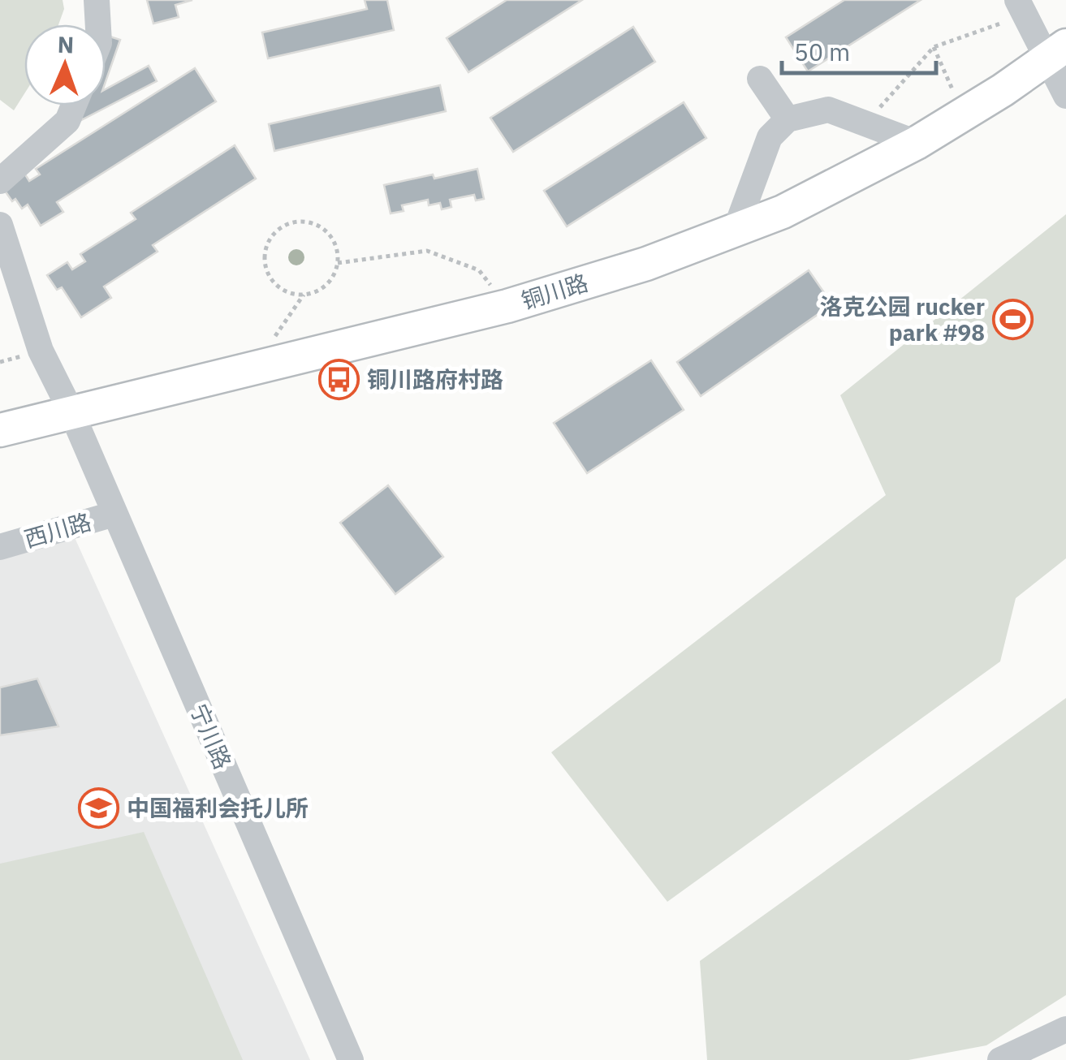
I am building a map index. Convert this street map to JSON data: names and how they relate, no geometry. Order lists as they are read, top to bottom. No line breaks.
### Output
{"streets":{"main road":["铜川路"],"street":["西川路","宁川路"]},"crossings":[["铜川路","宁川路"],["西川路","宁川路"]],"places":{"sports":["洛克公园 rucker park #98"],"bus stop":["铜川路府村路"],"school or university":["中国福利会托儿所"]},"scale_bar":"50 m","north":"top"}
